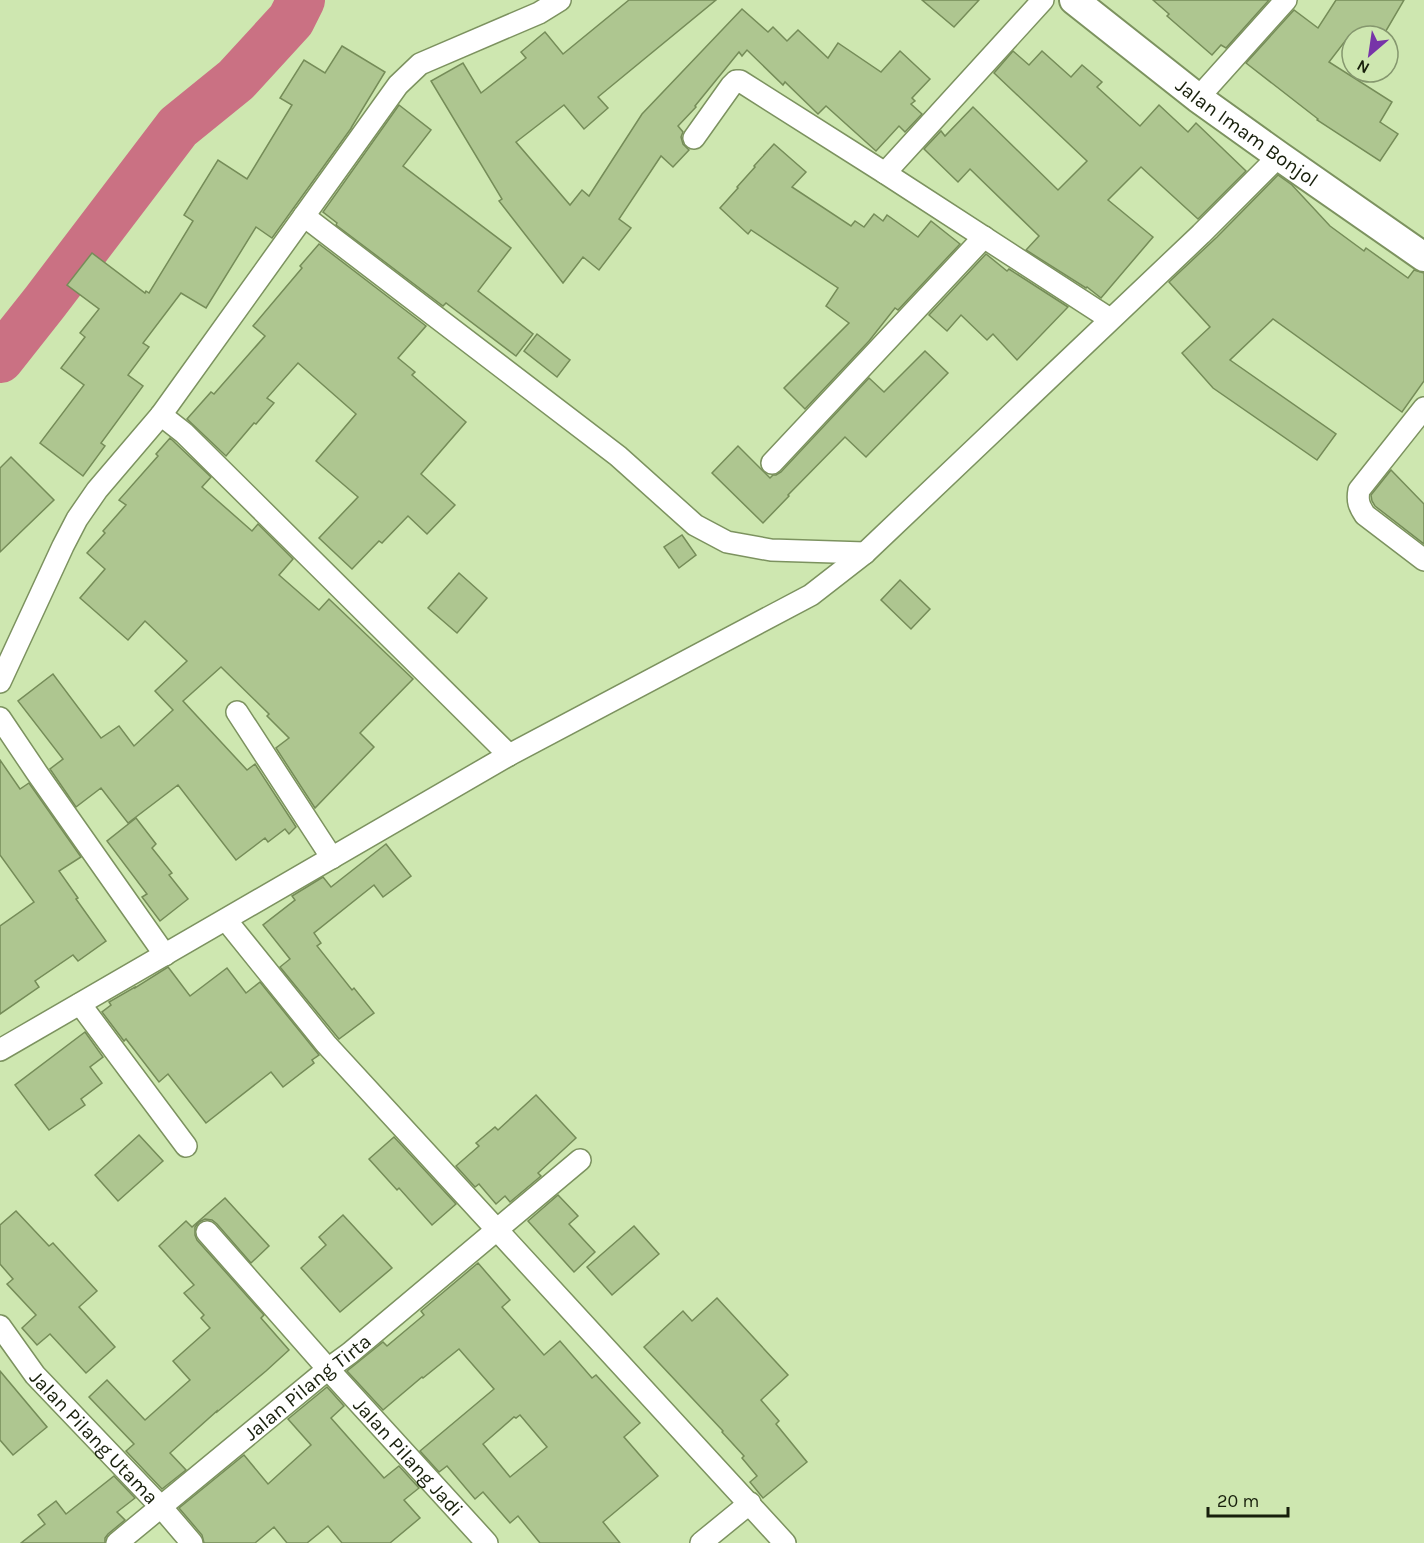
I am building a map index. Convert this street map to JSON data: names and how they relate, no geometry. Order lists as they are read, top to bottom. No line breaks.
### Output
{"streets":{"main road":["Jalan Imam Bonjol"],"street":["Jalan Pilang Tirta","Jalan Pilang Utama","Jalan Pilang Jadi"]},"crossings":[["Jalan Pilang Tirta","Jalan Pilang Utama"],["Jalan Pilang Tirta","Jalan Pilang Jadi"]],"scale_bar":"20 m","north":"bottom left"}
